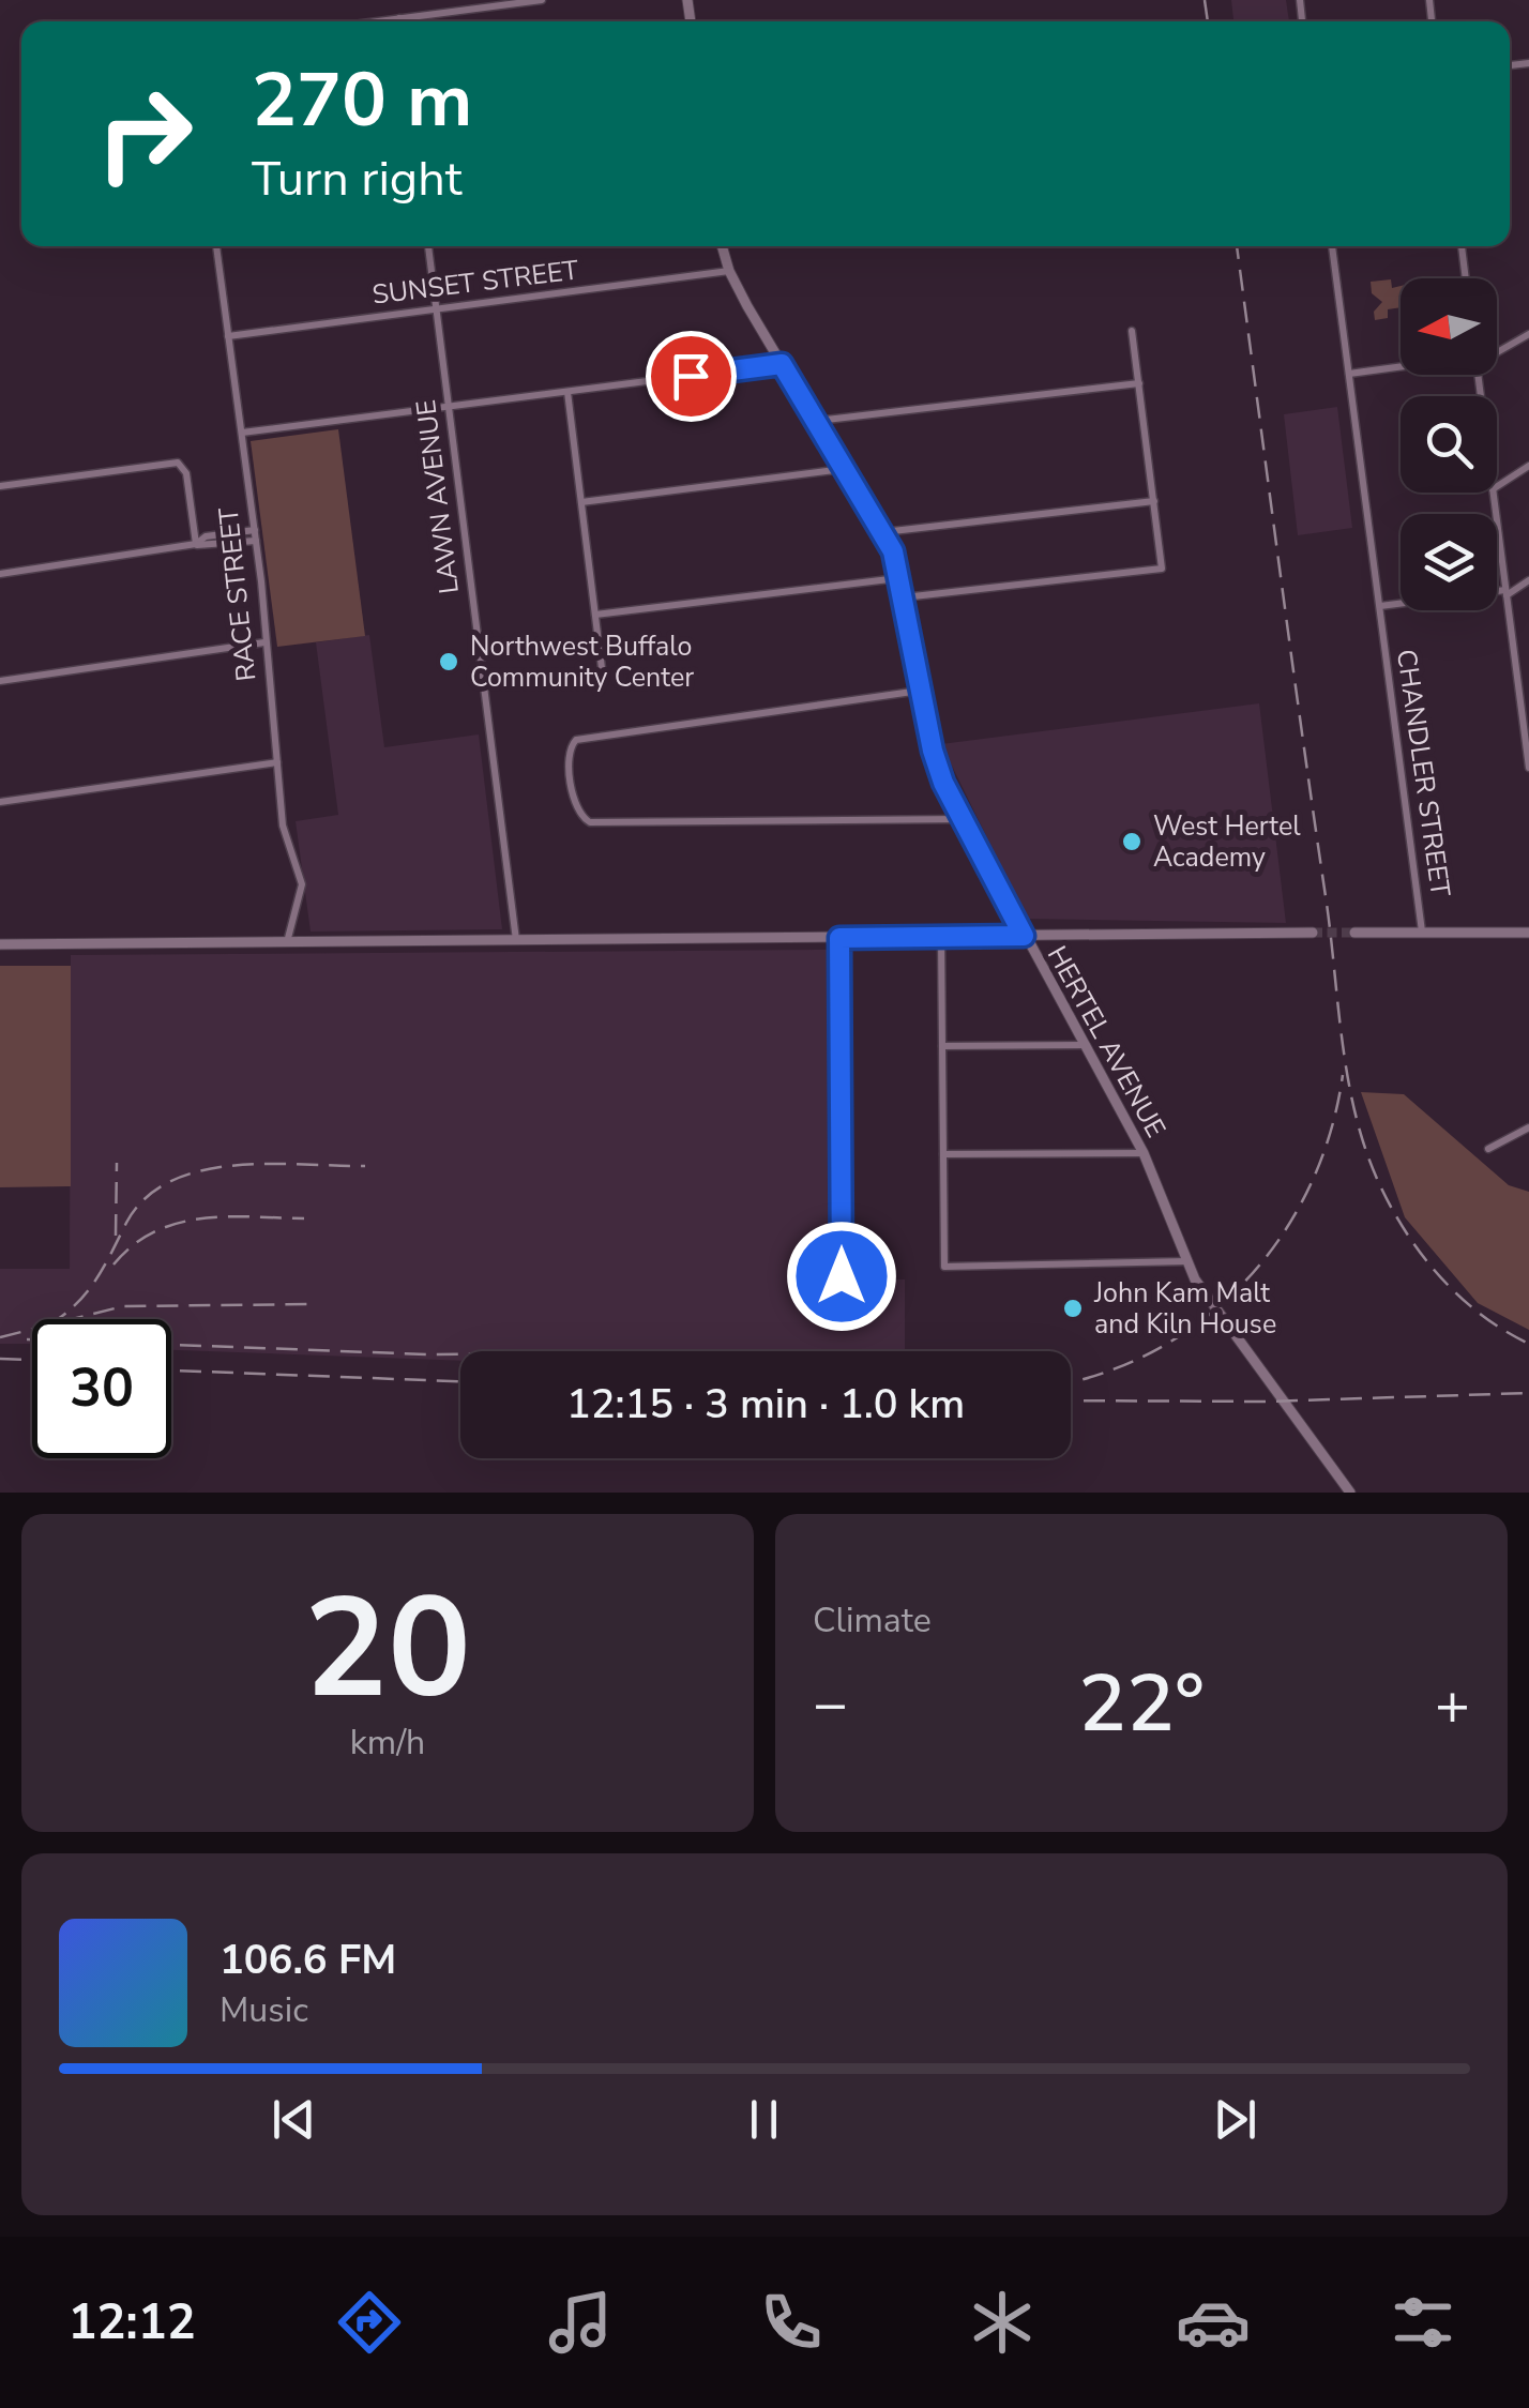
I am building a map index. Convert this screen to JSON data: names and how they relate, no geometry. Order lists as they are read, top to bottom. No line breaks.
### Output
{"streets":{"main road":["HERTEL AVENUE"],"street":["SUNSET STREET","LAWN AVENUE","RACE STREET","CHANDLER STREET"]},"crossings":[["SUNSET STREET","LAWN AVENUE"],["SUNSET STREET","RACE STREET"],["SUNSET STREET","HERTEL AVENUE"]],"places":["Northwest Buffalo Community Center","West Hertel Academy","John Kam Malt and Kiln House"],"north":"left","page":{"turn":["270 m","Turn right"],"limit":"30","trip":"12:15 · 3 min · 1.0 km","tile":[["20","km/h"],"Climate"],"heat":["−","22°","+"],"song":["106.6 FM","Music"],"tabs":"12:12"}}
